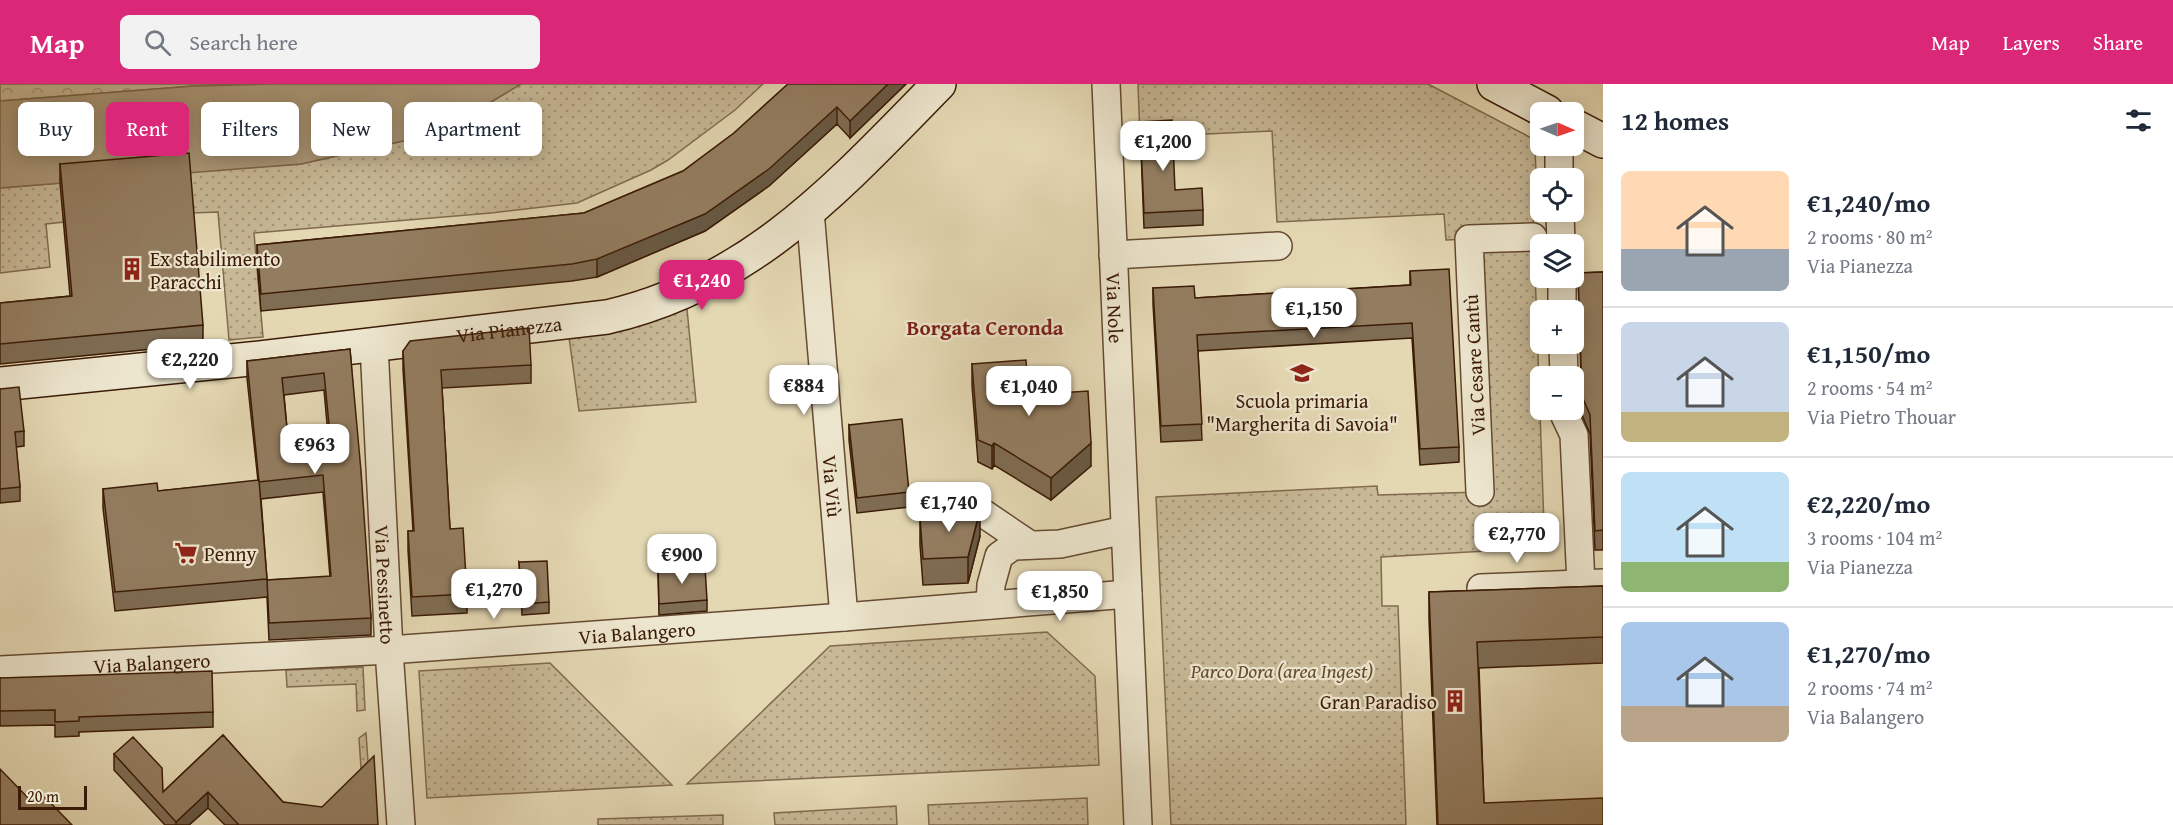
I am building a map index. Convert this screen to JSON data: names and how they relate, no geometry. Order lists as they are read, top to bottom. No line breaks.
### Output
{"streets":{"street":["Via Nole","Via Pianezza","Via Cesare Cantù","Via Viù","Via Pessinetto","Via Balangero"]},"crossings":[["Via Nole","Via Balangero"],["Via Pianezza","Via Viù"],["Via Pianezza","Via Pessinetto"],["Via Viù","Via Balangero"],["Via Pessinetto","Via Balangero"]],"districts":["Borgata Ceronda"],"parks":["Parco Dora (area Ingest)"],"places":{"building":["Ex stabilimento Paracchi","Gran Paradiso"],"school or university":["Scuola primaria \"Margherita di Savoia\""],"supermarket":["Penny"]},"scale_bar":"20 m","north":"right","page":{"header":"Map","search":"Search here","nav":["Map","Layers","Share"],"heading":"12 homes","map_buttons":["+","−"],"chip":["Buy","Rent","Filters","New","Apartment"],"price":["€1,200","€1,240","€1,150","€2,220","€884","€1,040","€963","€1,740","€2,770","€900","€1,270","€1,850"],"list":[{"name":"€1,240/mo","note":"2 rooms · 80 m² · Via Pianezza"},{"name":"€1,150/mo","note":"2 rooms · 54 m² · Via Pietro Thouar"},{"name":"€2,220/mo","note":"3 rooms · 104 m² · Via Pianezza"},{"name":"€1,270/mo","note":"2 rooms · 74 m² · Via Balangero"}],"scale":"20 m"}}
